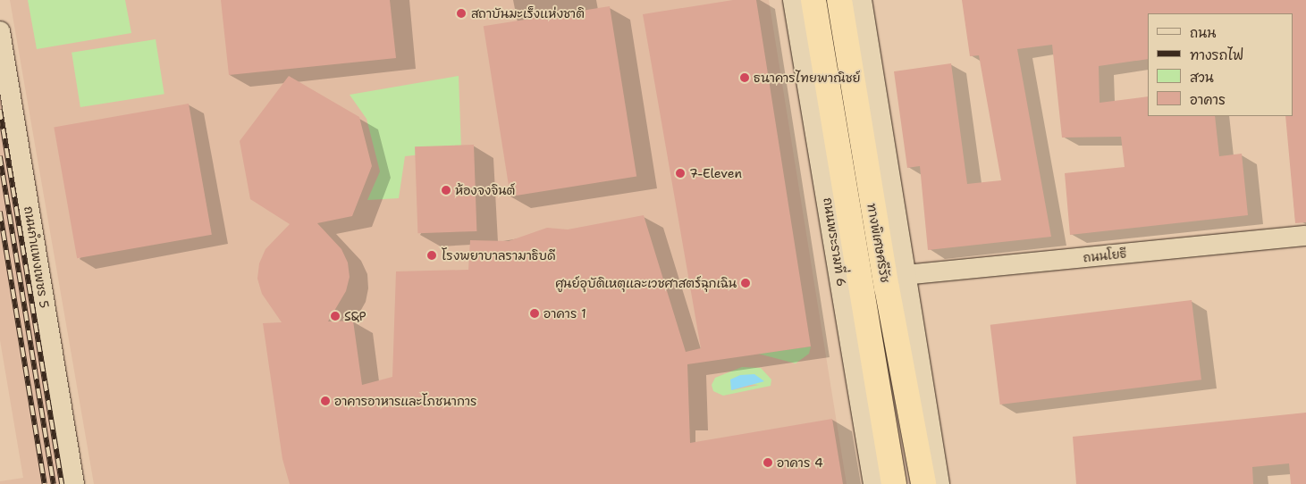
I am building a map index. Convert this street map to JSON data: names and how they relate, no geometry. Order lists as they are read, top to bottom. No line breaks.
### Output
{"streets":{"highway":["ทางพิเศษศรีรัช"],"main road":["ถนนพระรามที่ 6"],"street":["ถนนโยธี","ถนนกำแพงเพชร 5"]},"places":["สถาบันมะเร็งแห่งชาติ","ธนาคารไทยพาณิชย์","7-Eleven","ห้องจงจินต์","โรงพยาบาลรามาธิบดี","ศูนย์อุบัติเหตุและเวชศาสตร์ฉุกเฉิน","อาคาร 1","S&P","อาคารอาหารและโภชนาการ","อาคาร 4"],"legend":["ถนน","ทางรถไฟ","สวน","อาคาร"]}
